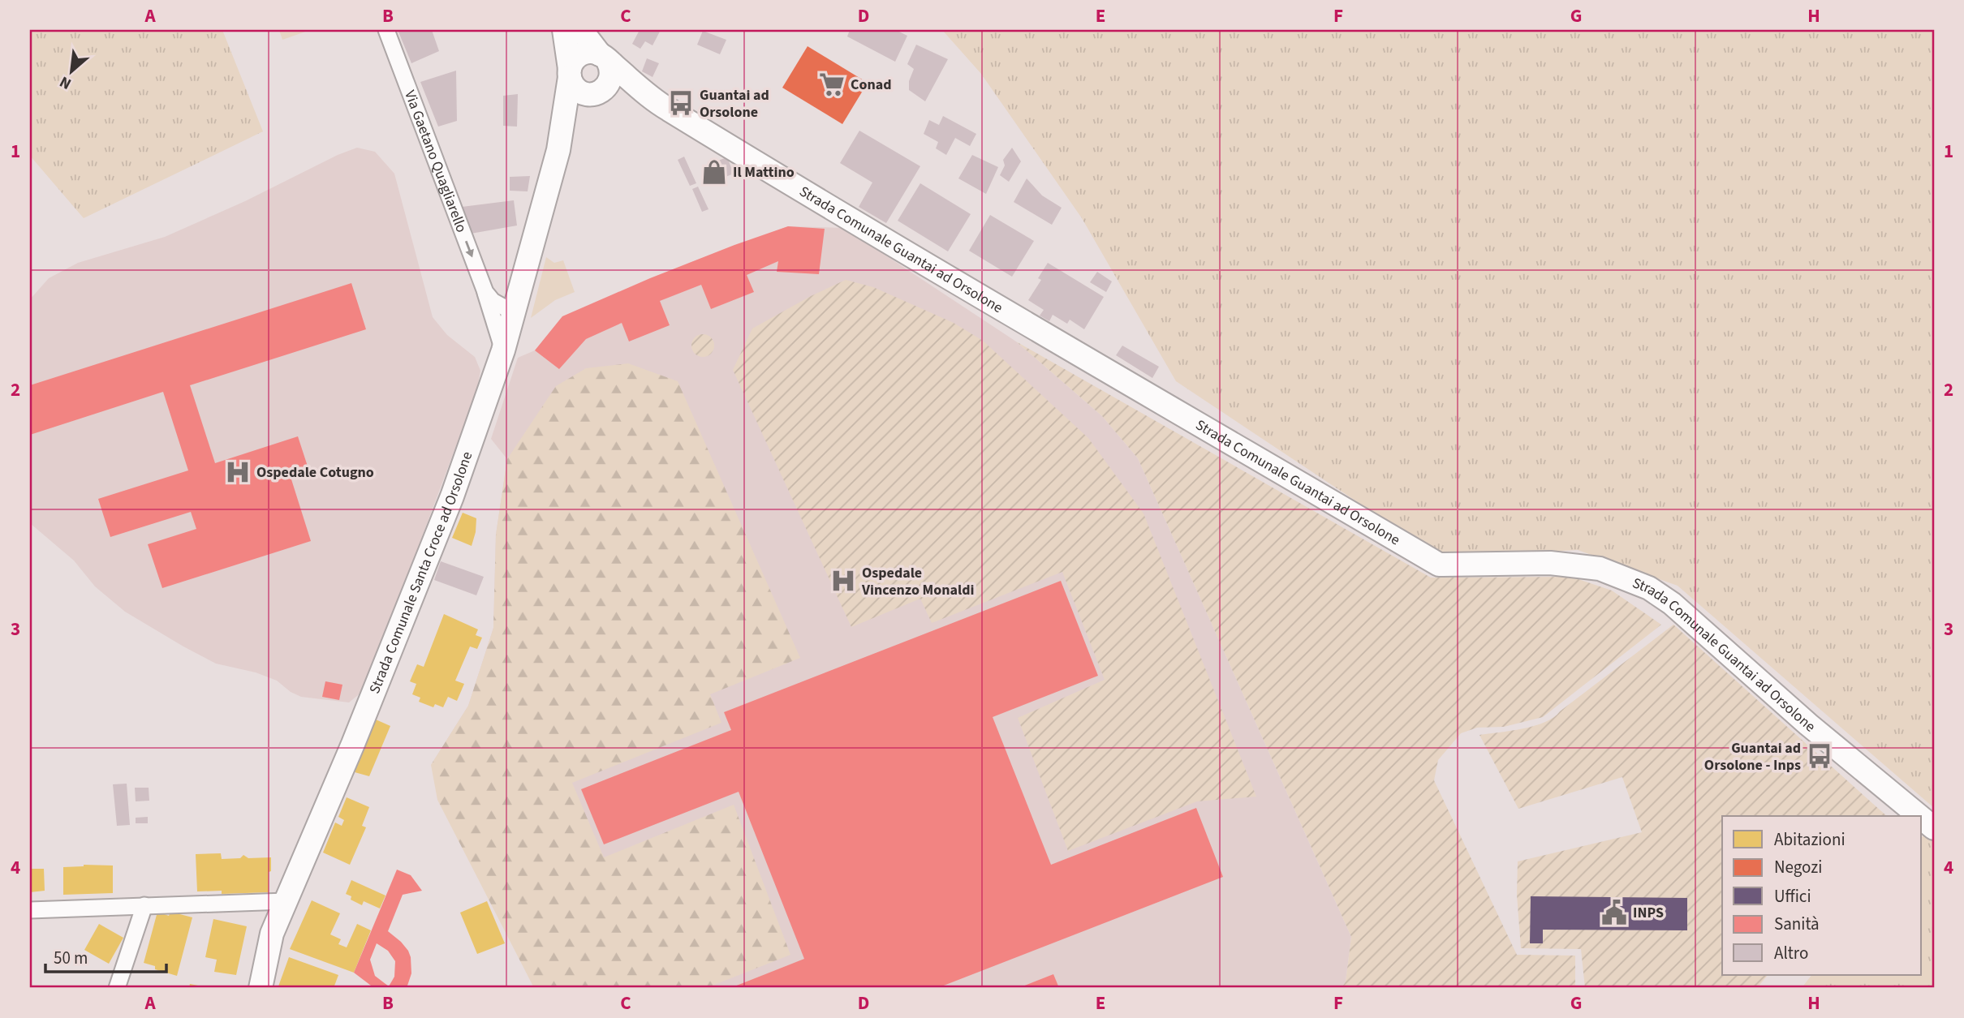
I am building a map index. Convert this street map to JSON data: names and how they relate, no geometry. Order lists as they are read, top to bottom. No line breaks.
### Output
{"streets":{"street":["Via Gaetano Quagliarello","Strada Comunale Guantai ad Orsolone","Strada Comunale Santa Croce ad Orsolone"]},"crossings":[["Via Gaetano Quagliarello","Strada Comunale Santa Croce ad Orsolone"],["Strada Comunale Guantai ad Orsolone","Strada Comunale Santa Croce ad Orsolone"]],"one_way":["Via Gaetano Quagliarello"],"places":{"supermarket":["Conad"],"bus stop":["Guantai ad Orsolone","Guantai ad Orsolone - Inps"],"shop":["Il Mattino"],"hospital":["Ospedale Cotugno","Ospedale Vincenzo Monaldi"],"public building":["INPS"]},"legend":["Abitazioni","Negozi","Uffici","Sanità","Altro"],"scale_bar":"50 m","north":"bottom left","grid":{"columns":["A","B","C","D","E","F","G","H"],"rows":["1","2","3","4"]}}
